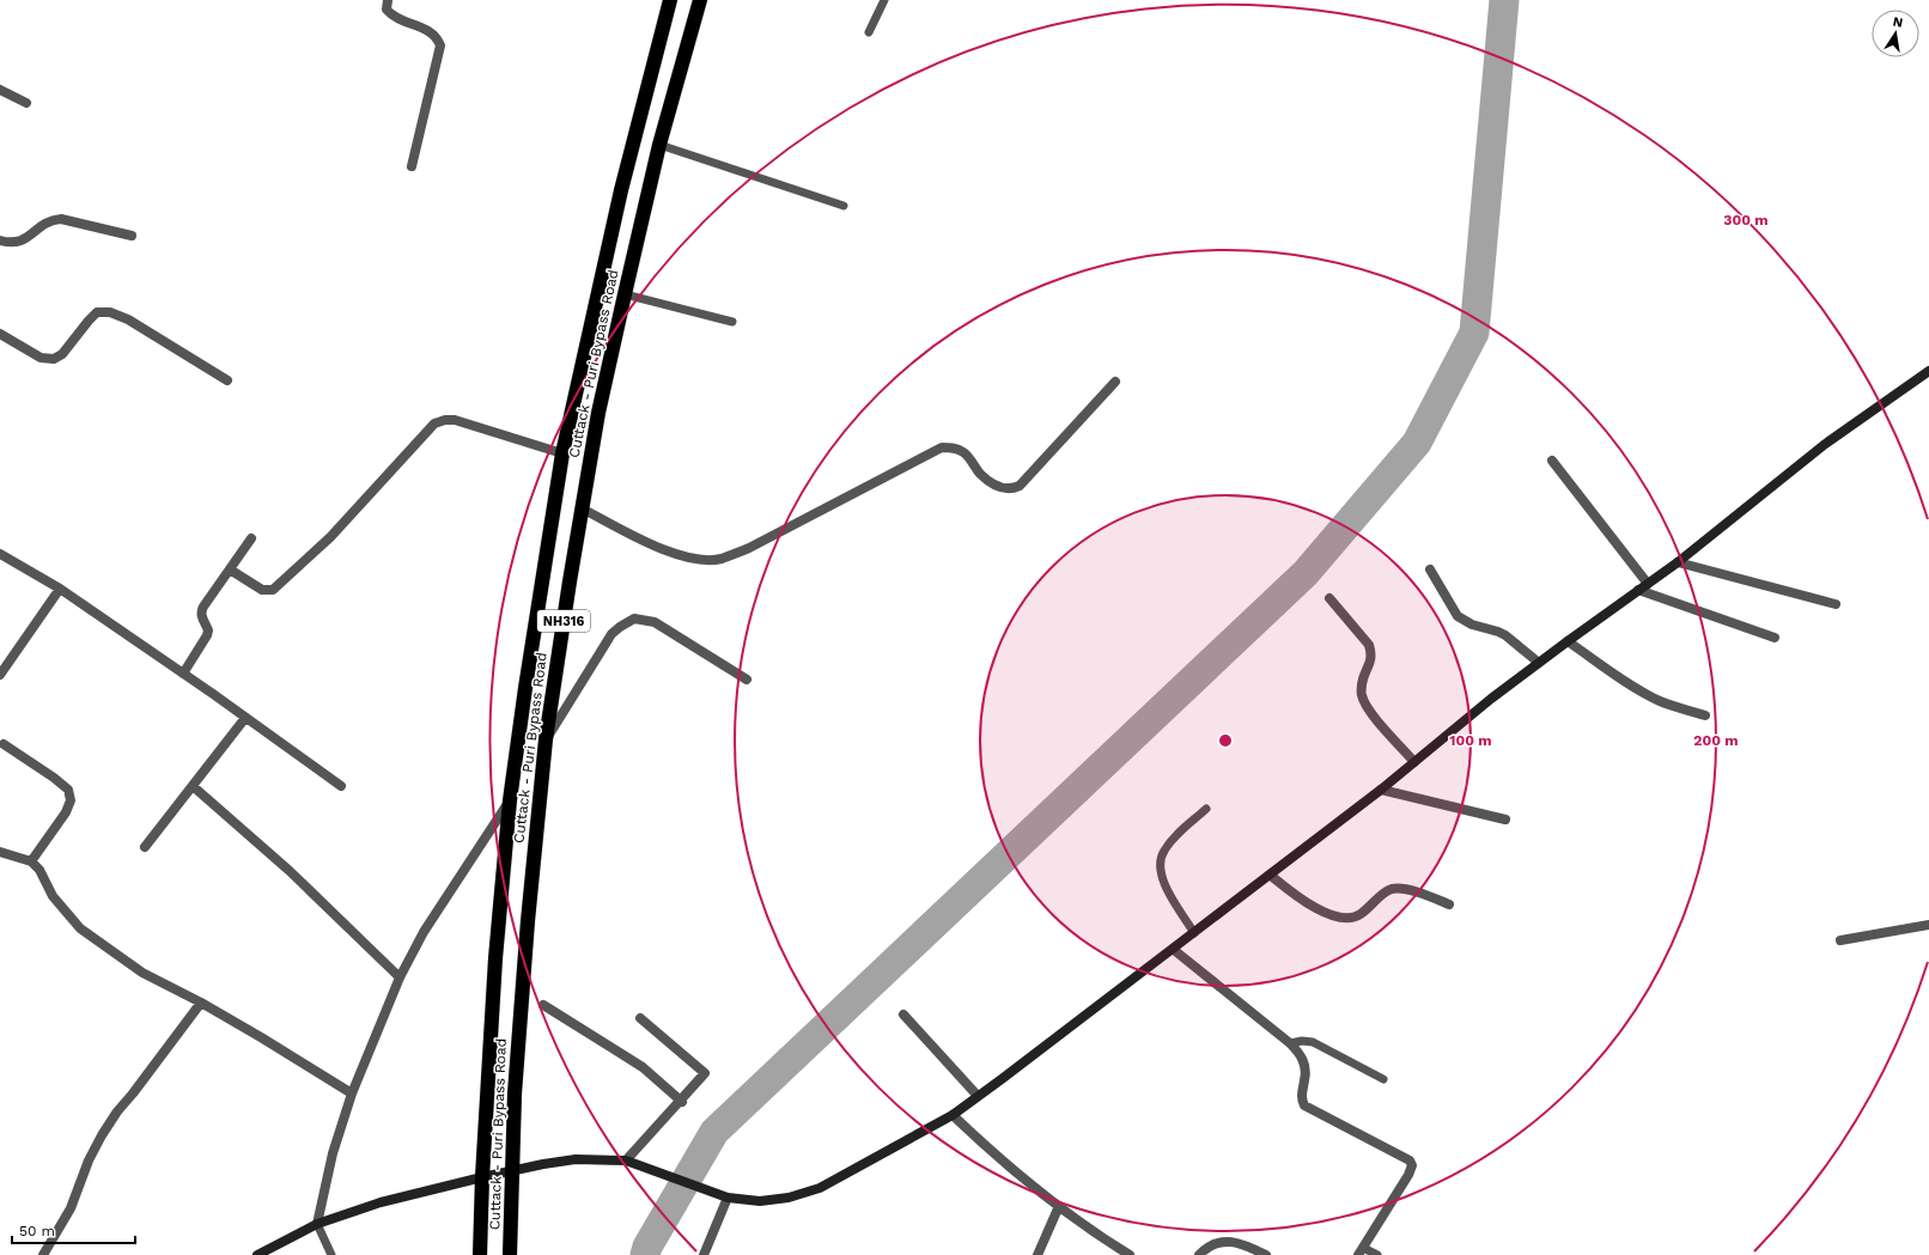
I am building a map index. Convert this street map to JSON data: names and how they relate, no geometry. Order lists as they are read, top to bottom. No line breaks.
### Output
{"streets":{"highway":["Cuttack - Puri Bypass Road","NH316"]},"scale_bar":"50 m","north":"top","rings":["300 m","100 m","200 m"]}
